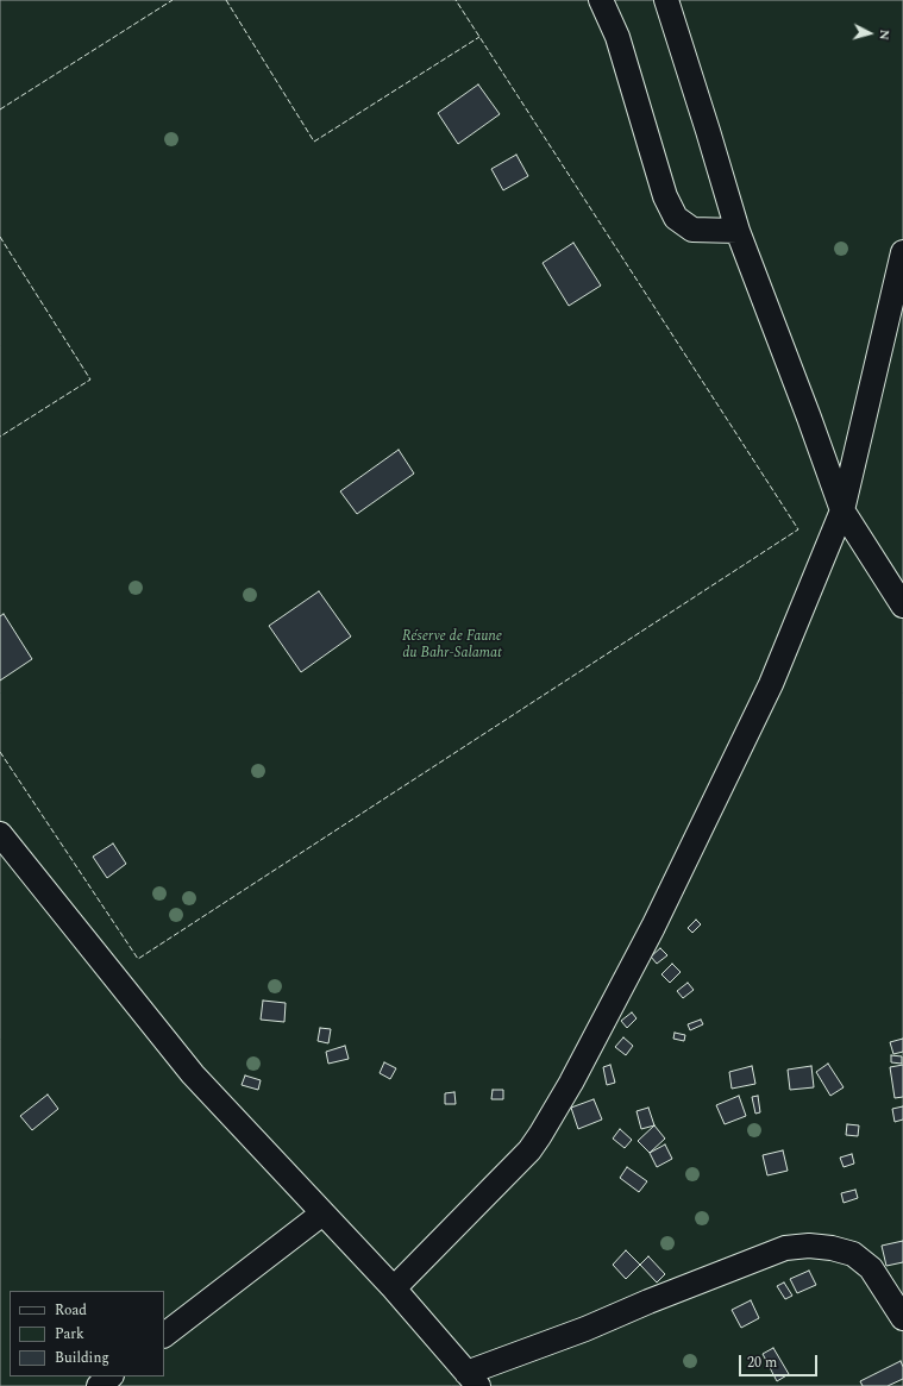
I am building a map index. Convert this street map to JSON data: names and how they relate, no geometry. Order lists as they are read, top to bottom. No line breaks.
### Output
{"parks":["Réserve de Faune du Bahr-Salamat"],"legend":["Road","Park","Building"],"scale_bar":"20 m","north":"right"}
